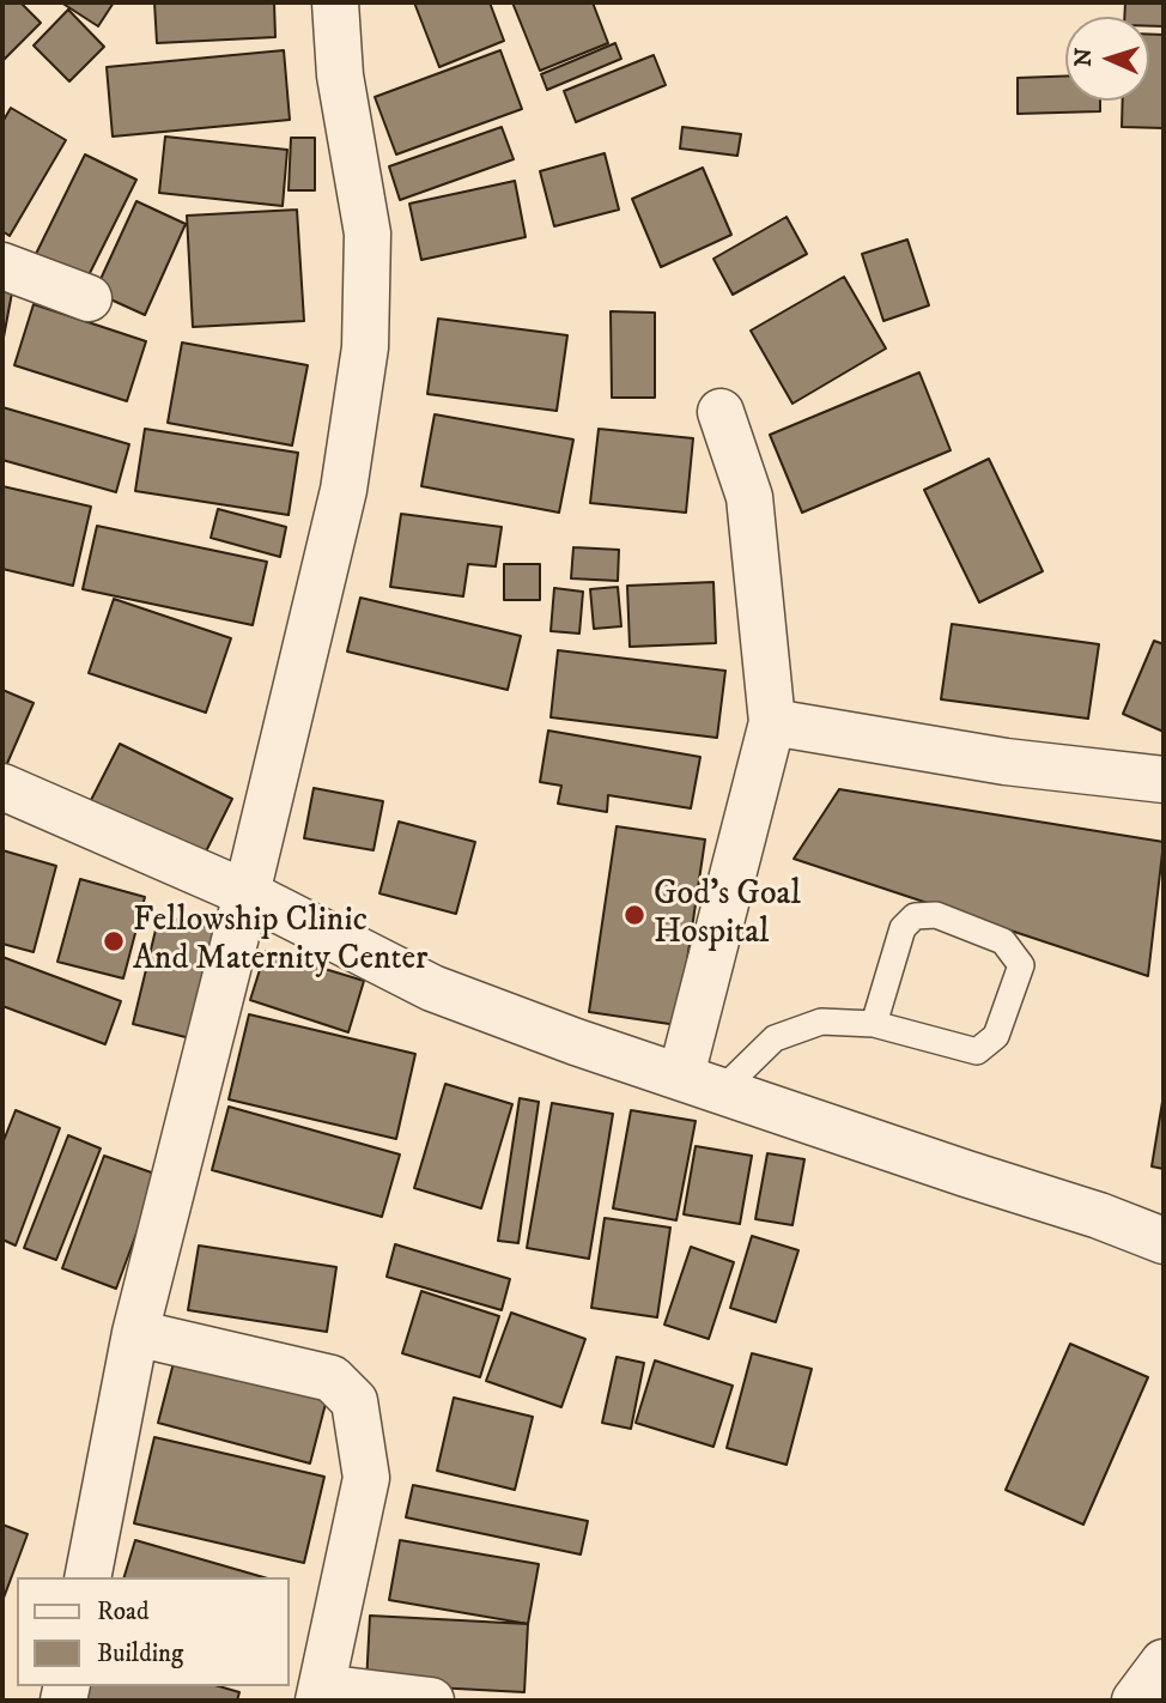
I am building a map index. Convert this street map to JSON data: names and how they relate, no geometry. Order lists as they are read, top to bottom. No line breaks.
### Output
{"places":["God's Goal Hospital","Fellowship Clinic And Maternity Center"],"legend":["Road","Building"],"north":"left"}
